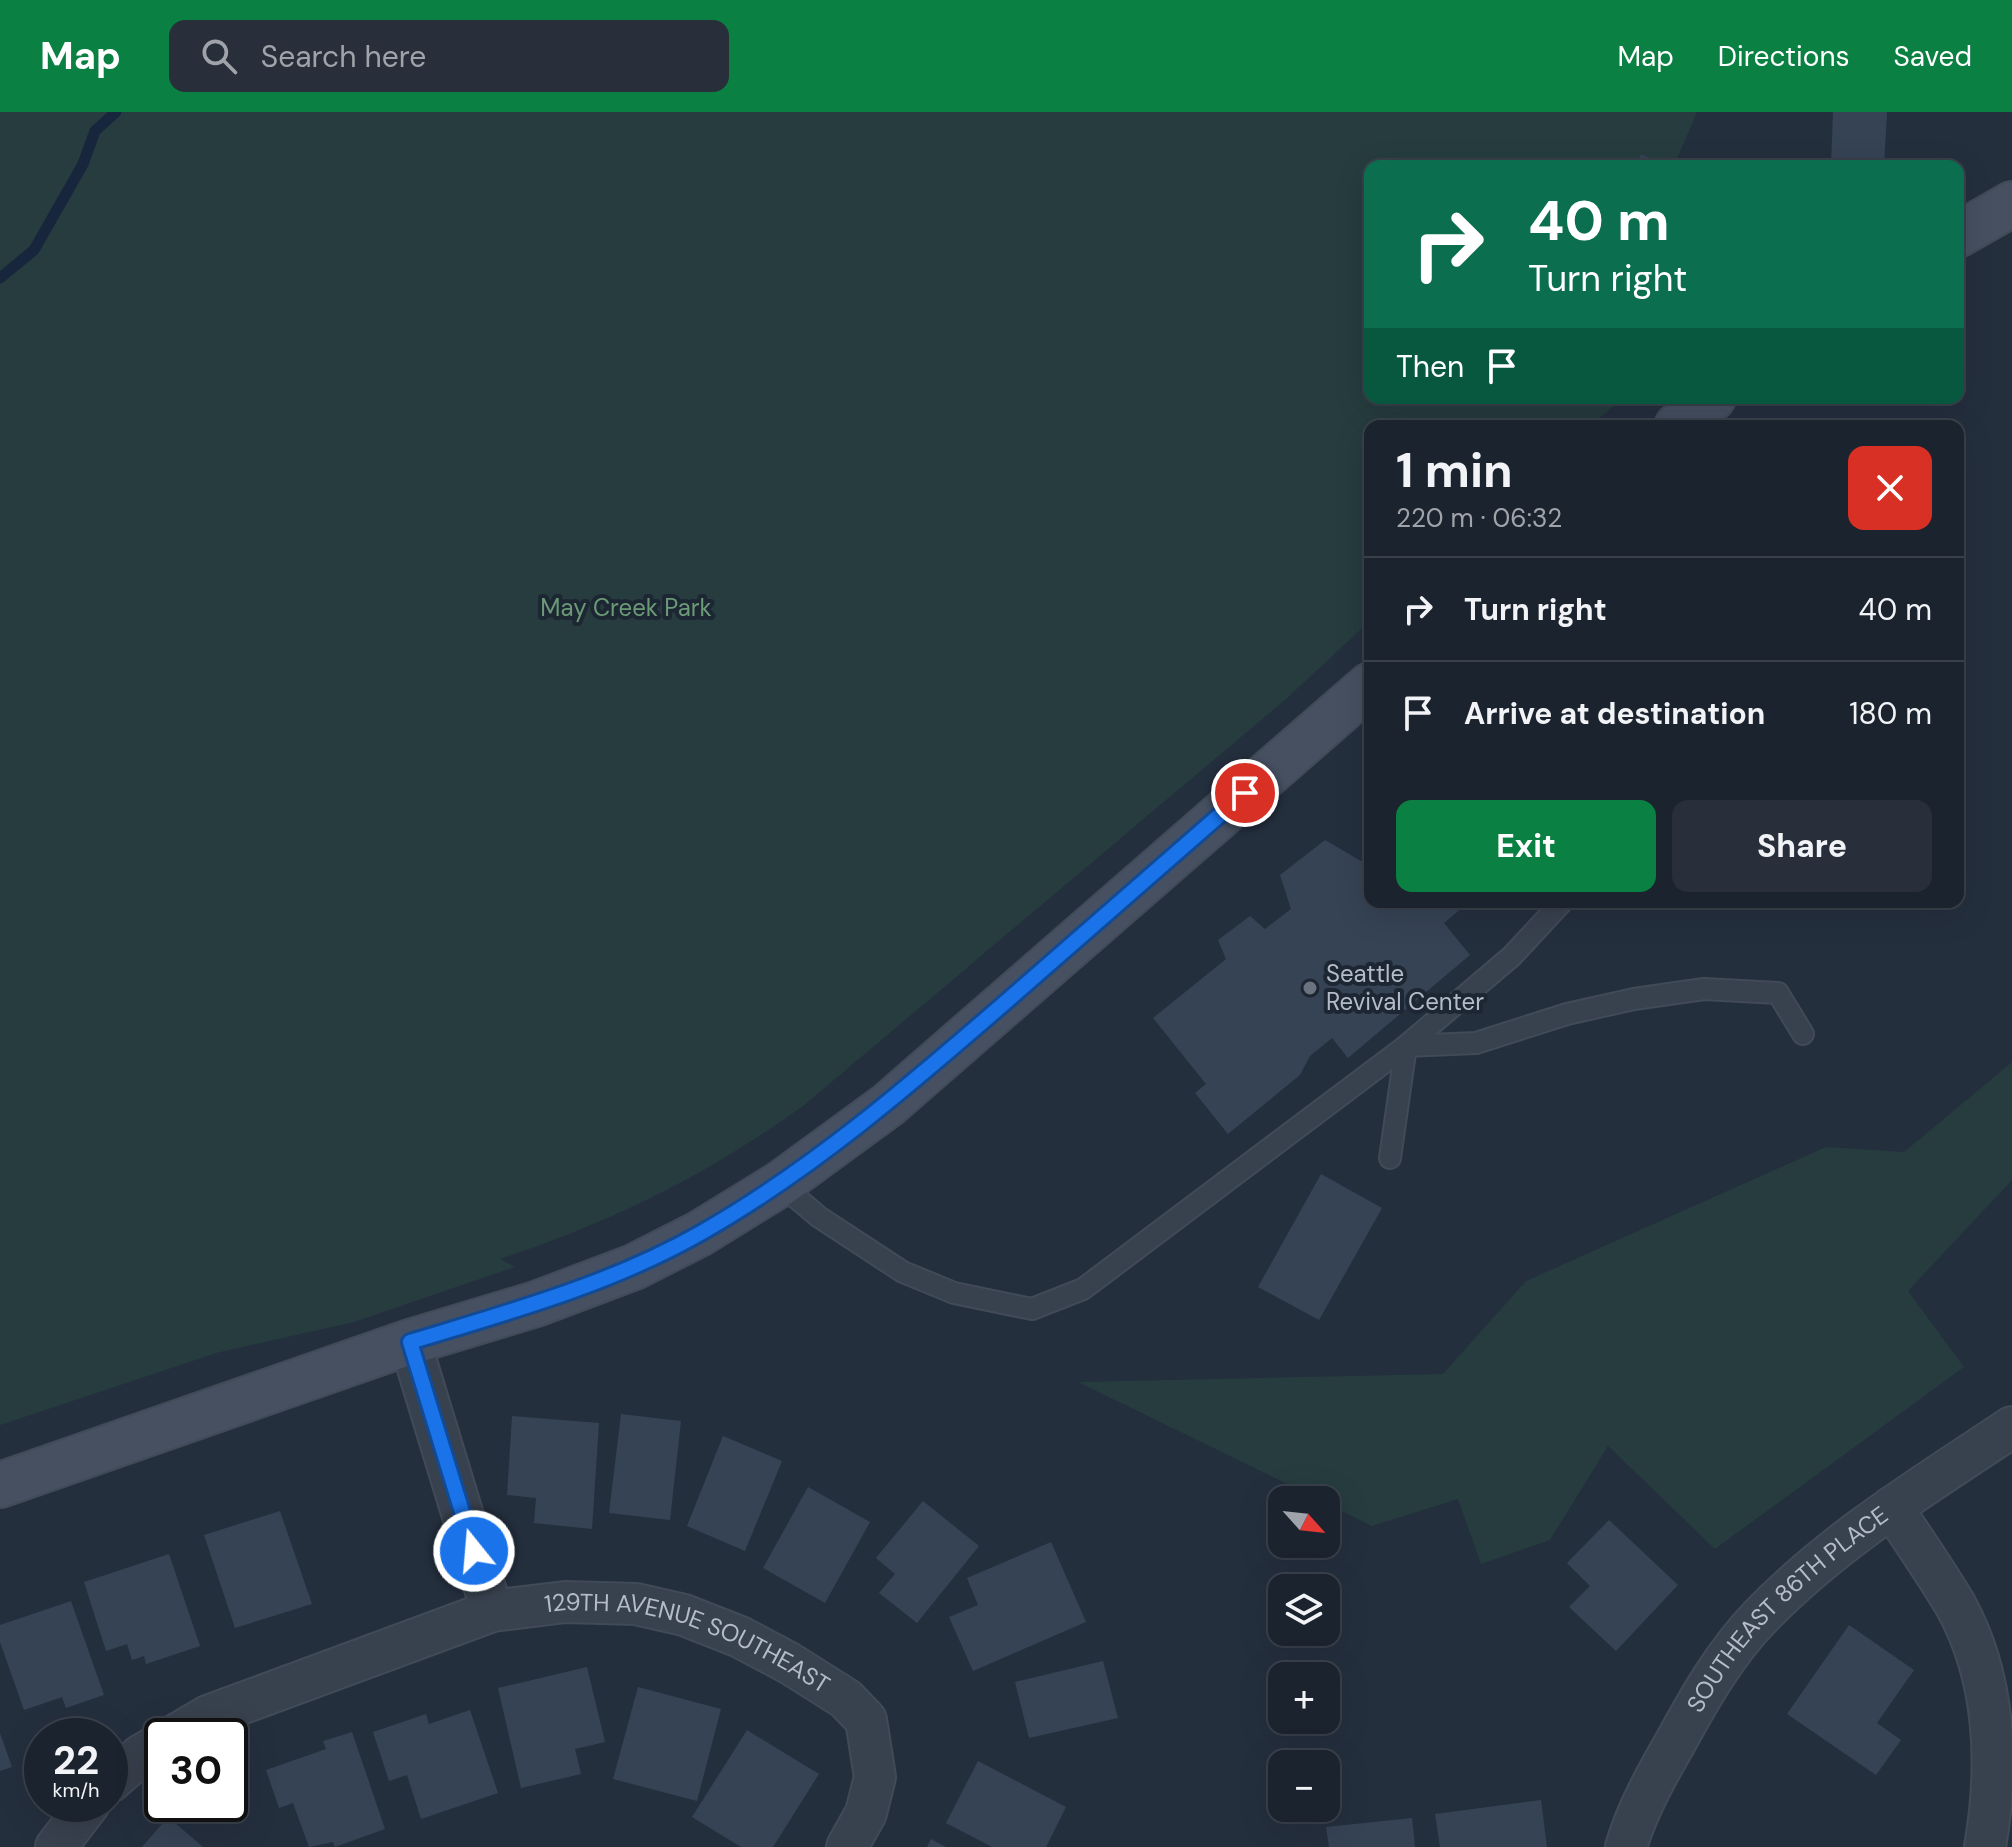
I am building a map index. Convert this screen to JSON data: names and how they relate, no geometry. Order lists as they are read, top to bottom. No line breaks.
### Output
{"streets":{"street":["SOUTHEAST 86TH PLACE","129TH AVENUE SOUTHEAST"]},"parks":["May Creek Park"],"places":["Seattle Revival Center"],"north":"bottom right","page":{"header":"Map","search":"Search here","nav":["Map","Directions","Saved"],"turn":["40 m","Turn right"],"then":"Then","heading":["1 min","220 m · 06:32"],"list":[{"name":"Turn right","value":"40 m"},{"name":"Arrive at destination","value":"180 m"}],"buttons":["Exit","Share"],"map_buttons":["+","−"],"speed":"22 km/h","limit":"30"}}
